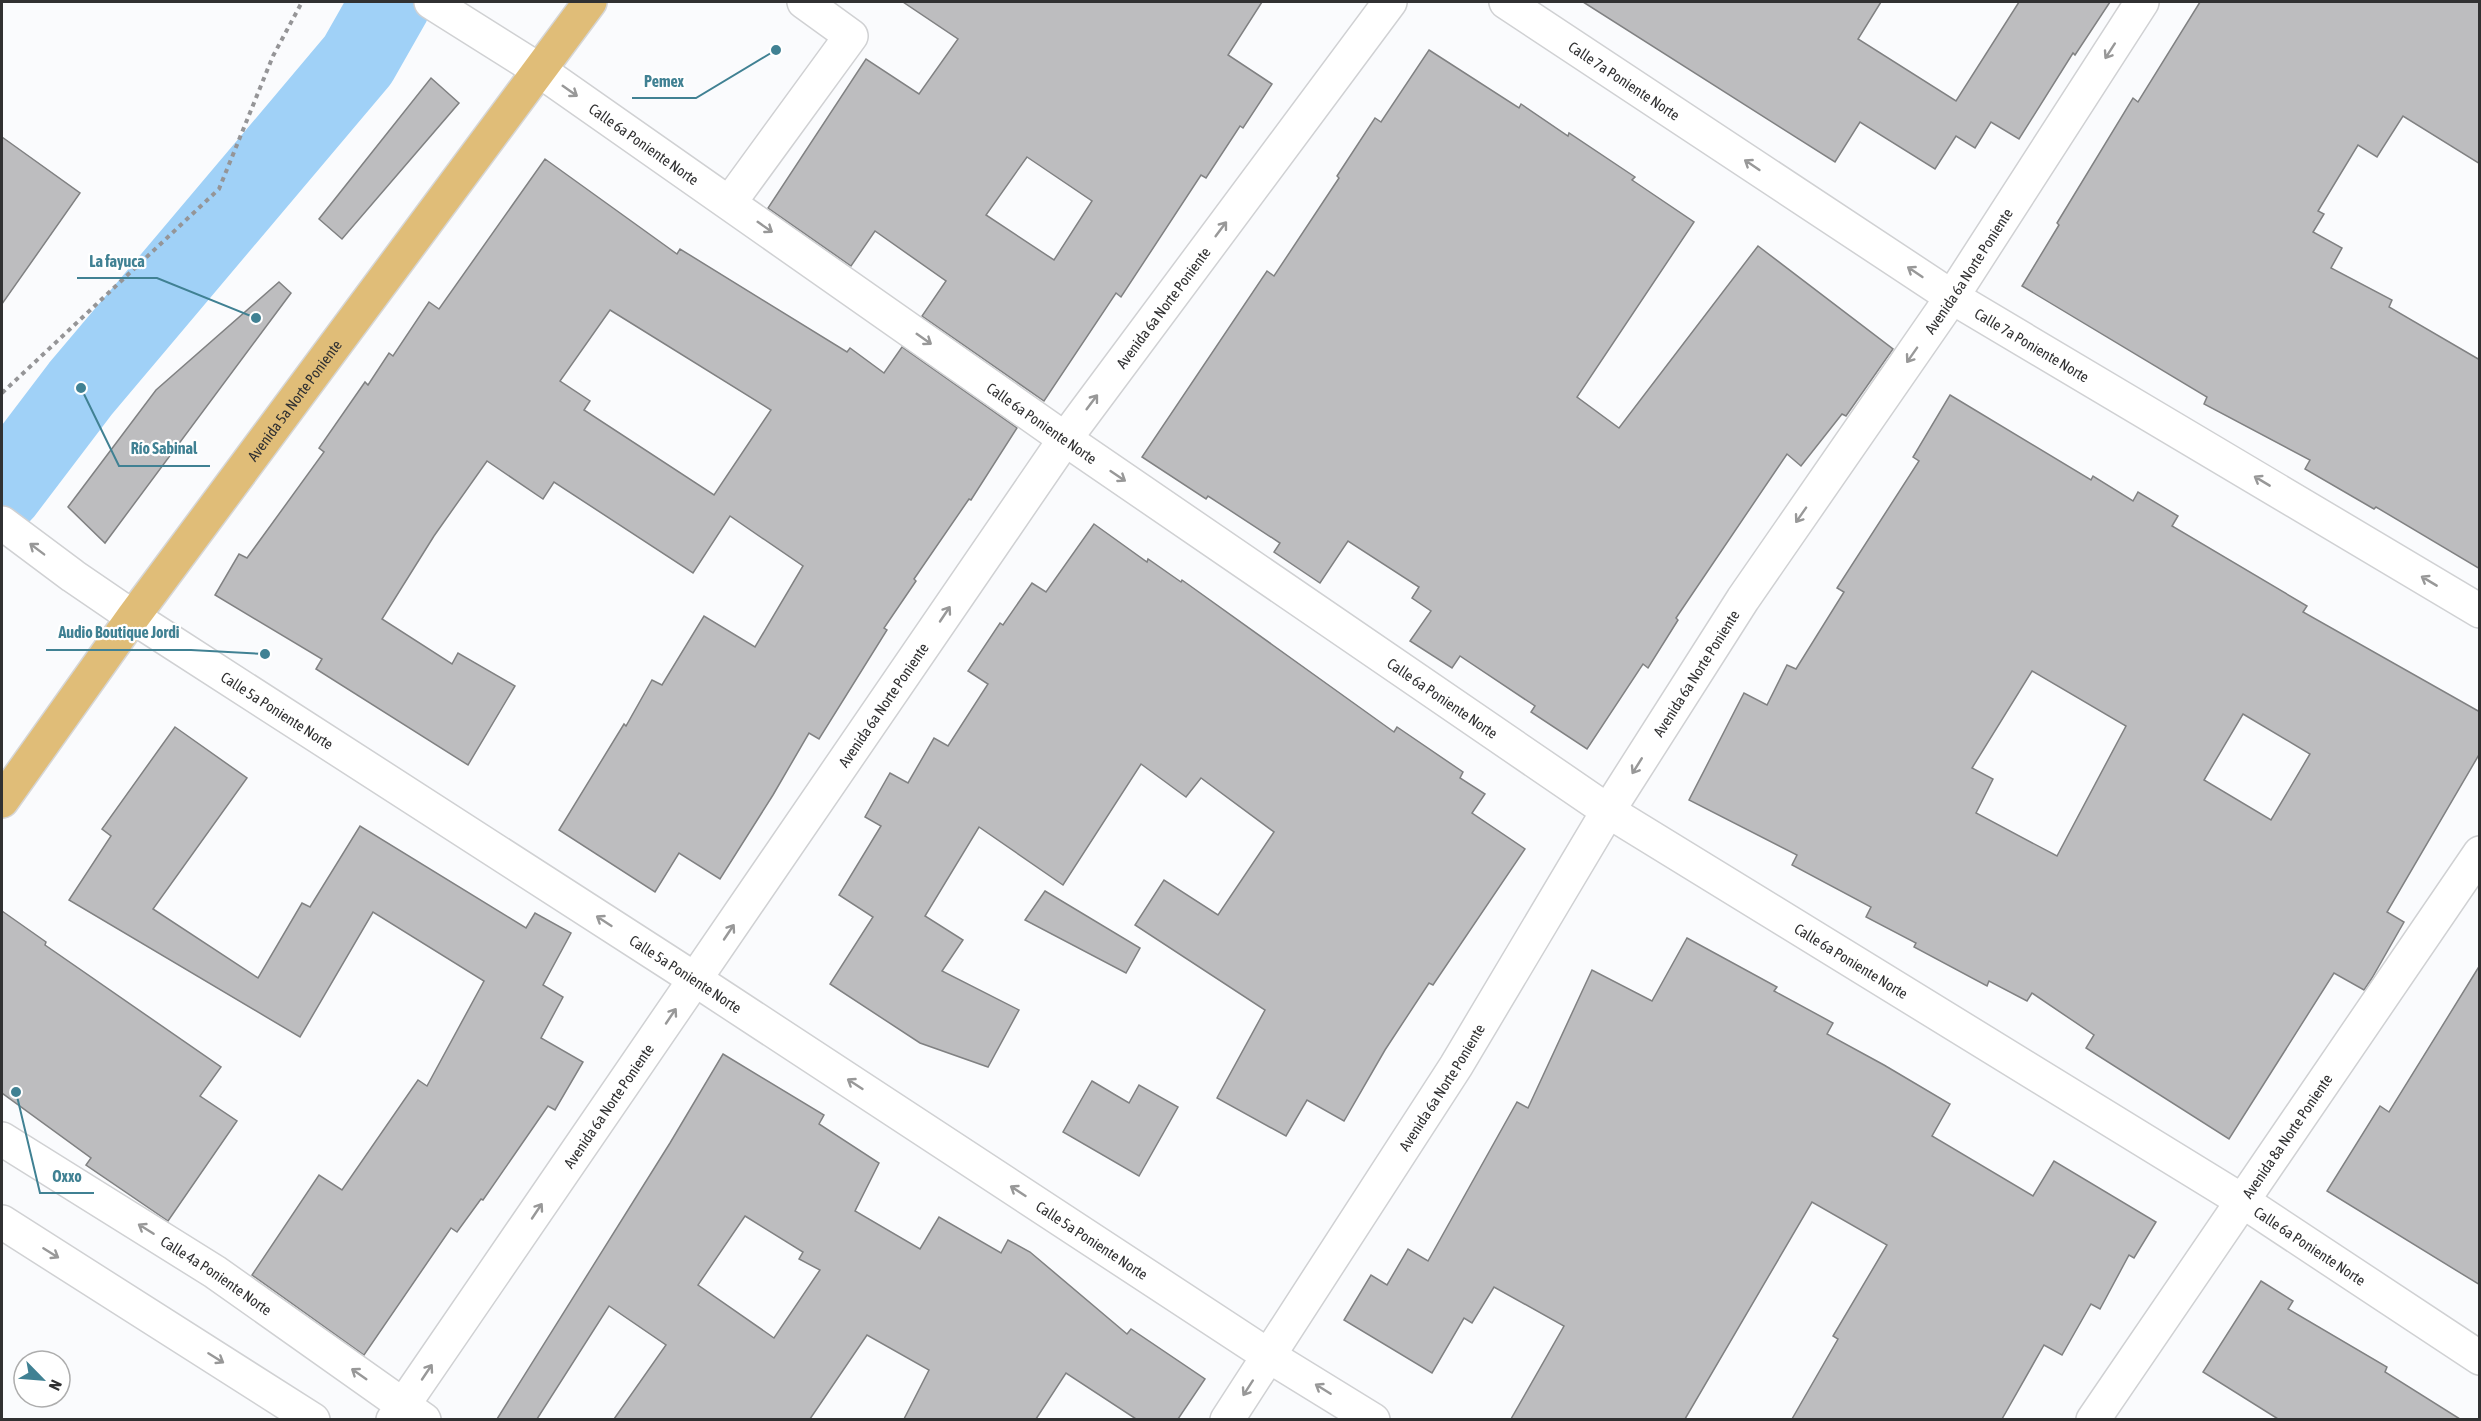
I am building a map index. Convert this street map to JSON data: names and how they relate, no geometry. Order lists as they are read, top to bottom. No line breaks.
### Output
{"streets":{"main road":["Avenida 5a Norte Poniente"],"street":["Calle 7a Poniente Norte","Calle 6a Poniente Norte","Avenida 6a Norte Poniente","Calle 5a Poniente Norte","Avenida 8a Norte Poniente","Calle 4a Poniente Norte"]},"crossings":[["Calle 7a Poniente Norte","Avenida 6a Norte Poniente"],["Calle 6a Poniente Norte","Avenida 6a Norte Poniente"],["Calle 6a Poniente Norte","Avenida 5a Norte Poniente"],["Calle 6a Poniente Norte","Avenida 8a Norte Poniente"],["Avenida 6a Norte Poniente","Calle 5a Poniente Norte"],["Avenida 6a Norte Poniente","Calle 4a Poniente Norte"],["Avenida 5a Norte Poniente","Calle 5a Poniente Norte"]],"one_way":["Calle 7a Poniente Norte","Calle 6a Poniente Norte","Calle 5a Poniente Norte"],"places":["Pemex","La fayuca","Río Sabinal","Audio Boutique Jordi","Oxxo"],"north":"bottom right"}
